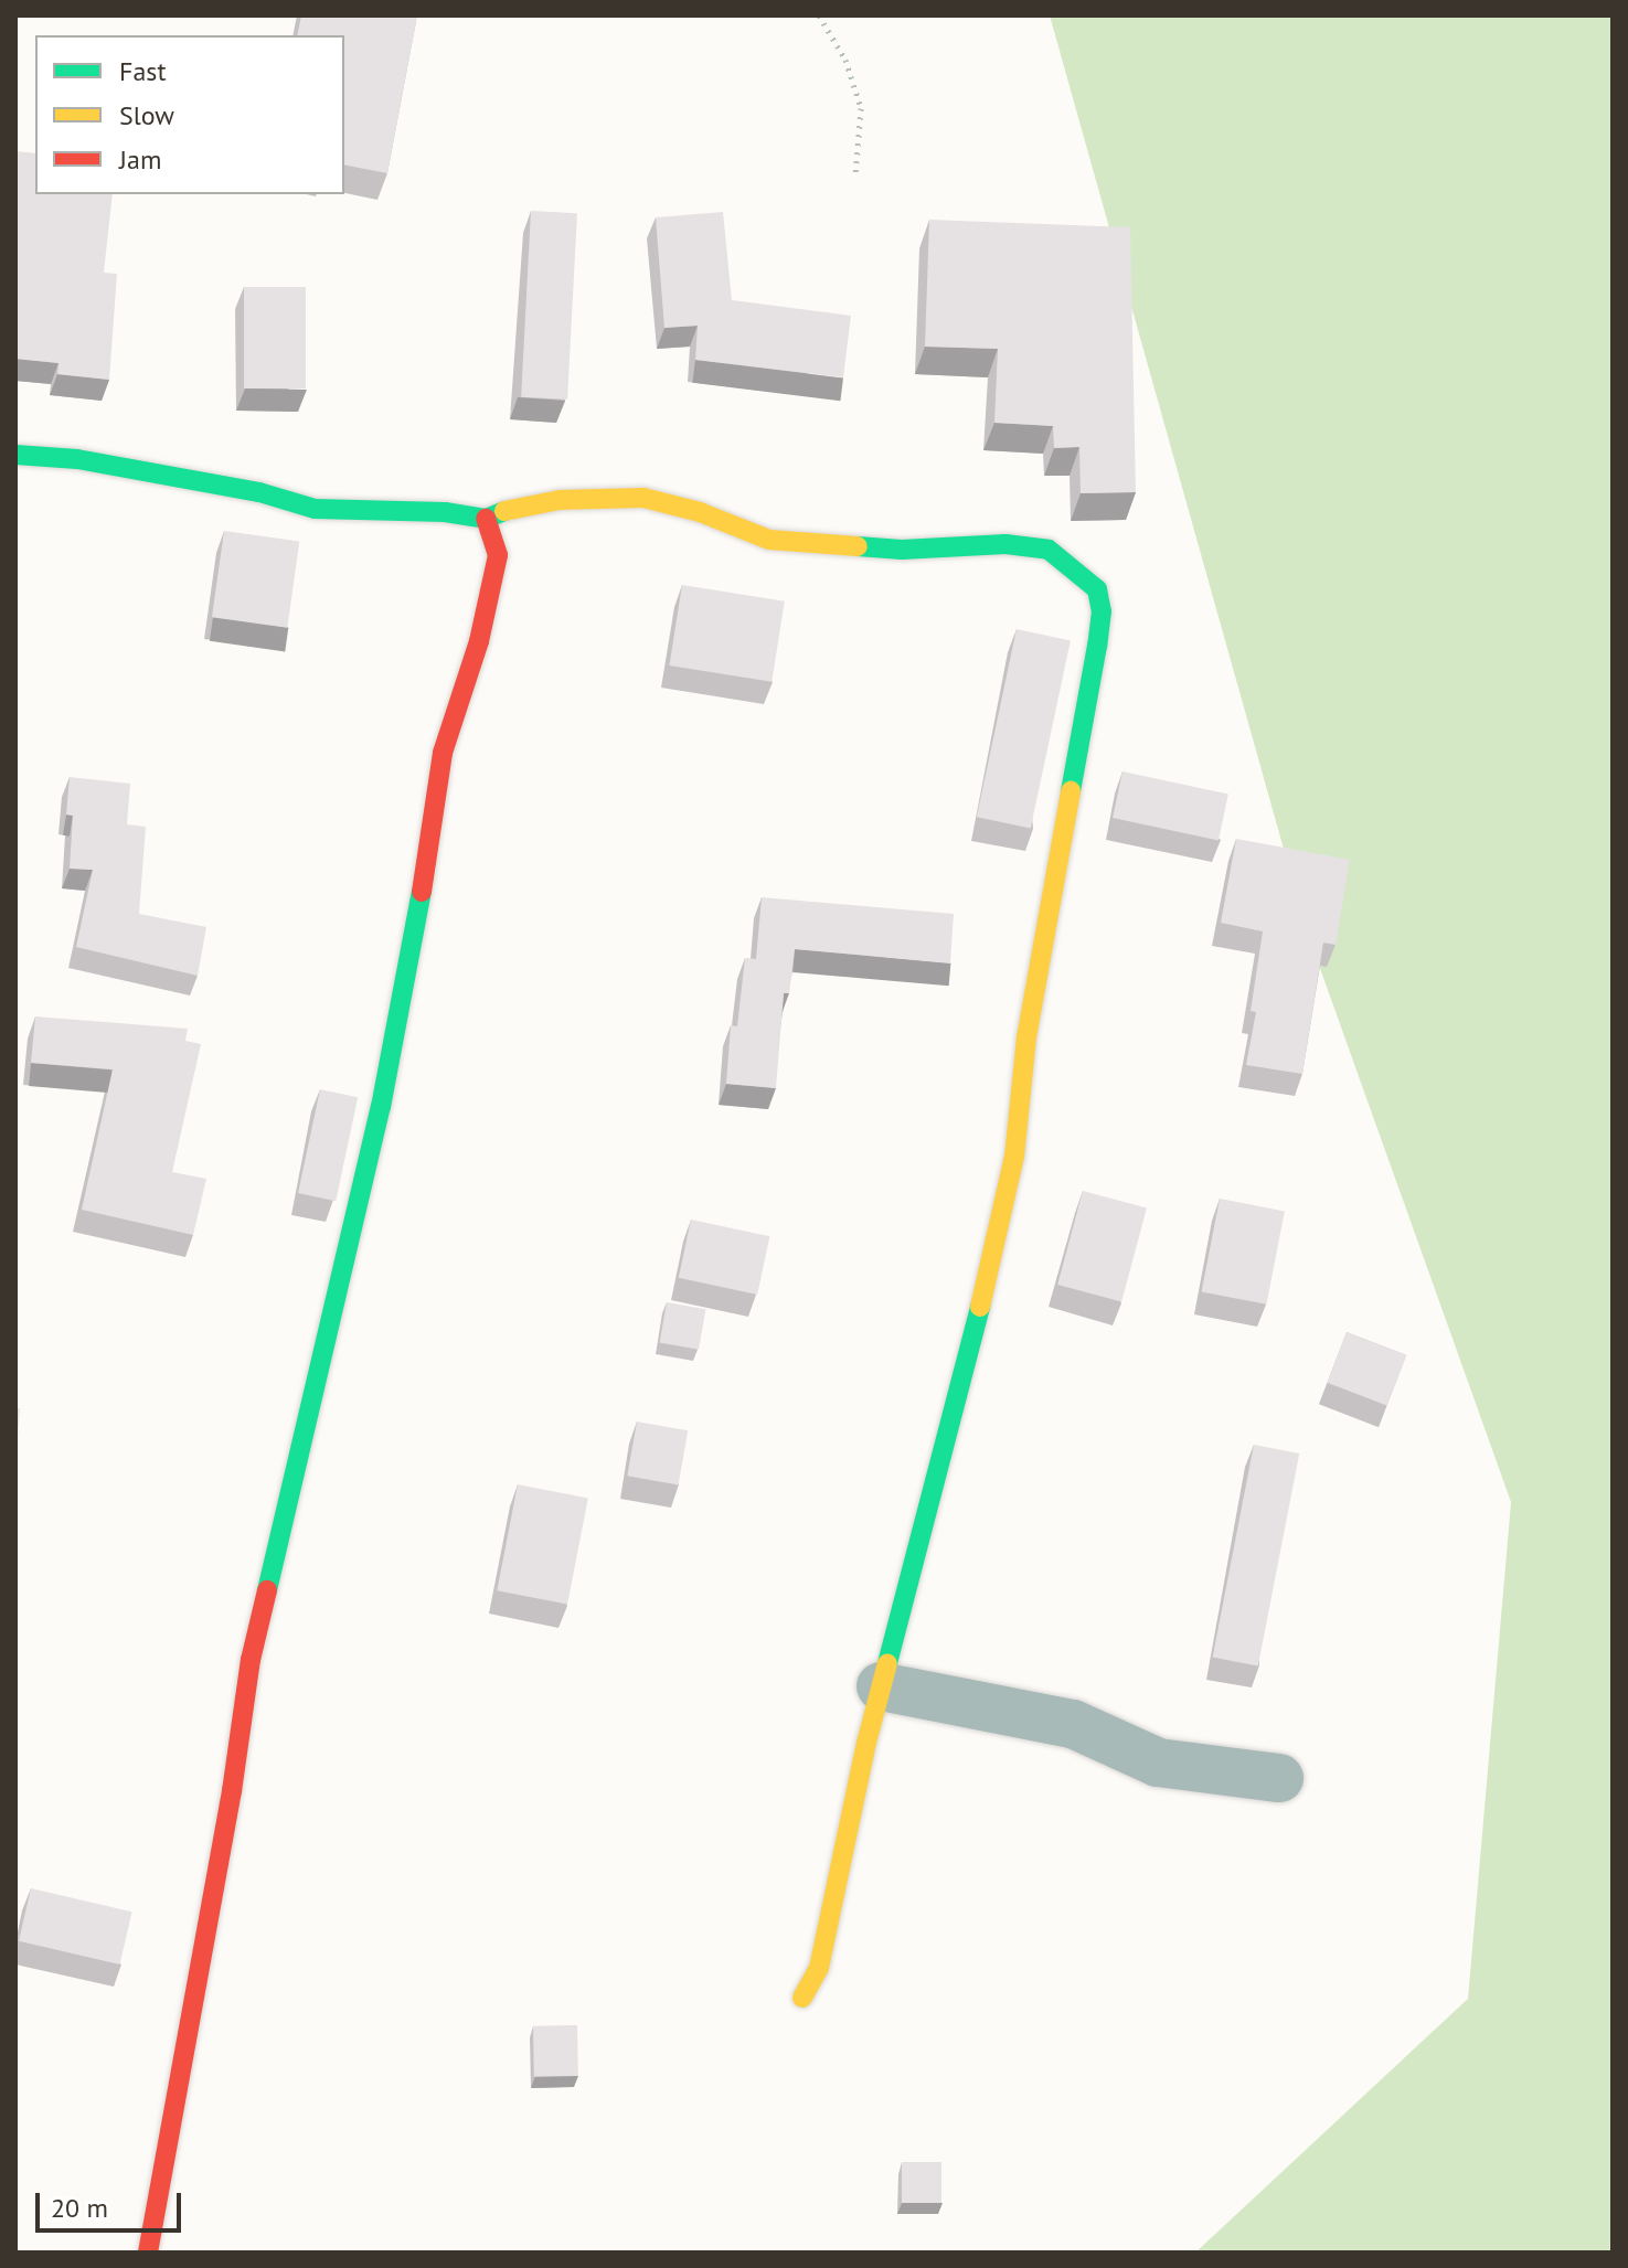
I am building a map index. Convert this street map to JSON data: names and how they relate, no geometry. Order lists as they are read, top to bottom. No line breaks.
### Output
{"legend":["Fast","Slow","Jam"],"scale_bar":"20 m"}
